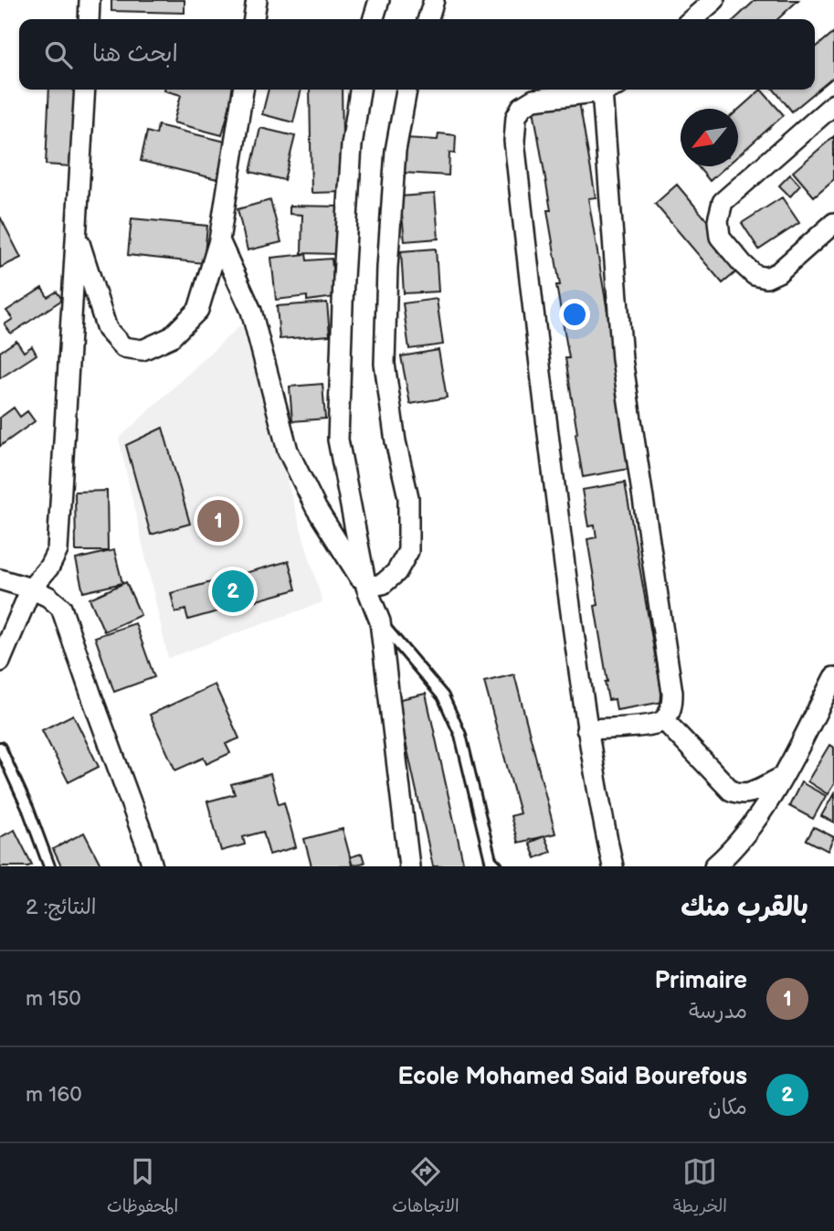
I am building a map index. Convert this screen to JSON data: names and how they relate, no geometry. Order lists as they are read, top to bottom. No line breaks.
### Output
{"north":"bottom left","page":{"search":"ابحث هنا","pins":["1","2"],"heading":["بالقرب منك","النتائج: 2"],"list":[{"mark":"1","name":"Primaire","note":"مدرسة","value":"150 m"},{"mark":"2","name":"Ecole Mohamed Said Bourefous","note":"مكان","value":"160 m"}],"nav":["الخريطة","الاتجاهات","المحفوظات"]}}
